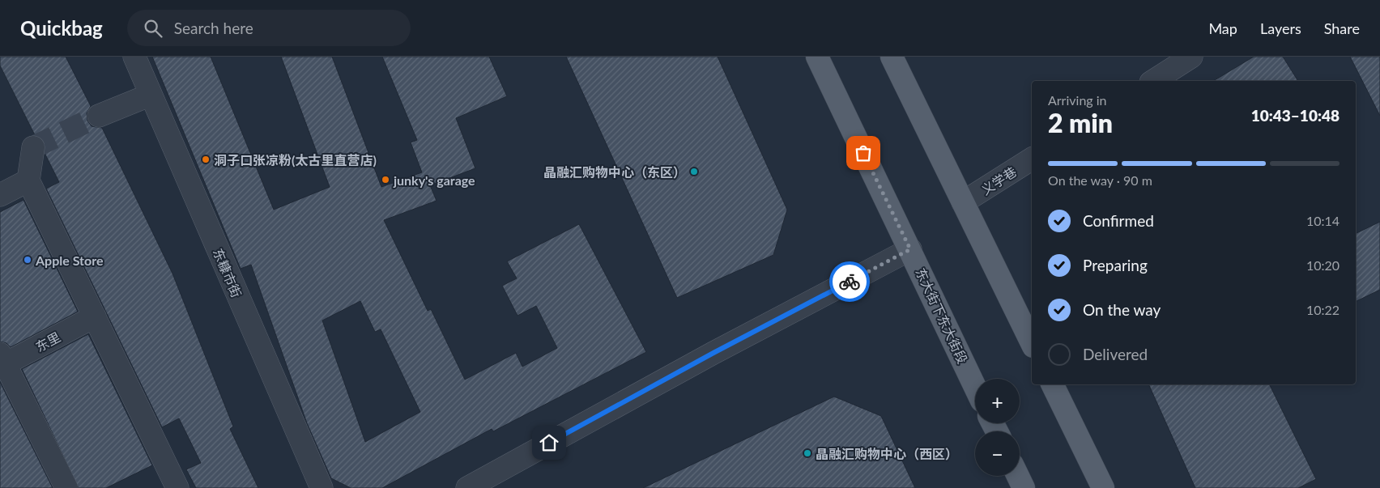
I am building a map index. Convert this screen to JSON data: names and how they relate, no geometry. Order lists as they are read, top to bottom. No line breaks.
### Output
{"streets":{"main road":["东大街下东大街段"],"street":["义学巷","东糠市街","东里"]},"places":["洞子口张凉粉(太古里直营店)","晶融汇购物中心（东区）","junky's garage","Apple Store","晶融汇购物中心（西区）"],"page":{"header":"Quickbag","search":"Search here","nav":["Map","Layers","Share"],"heading":["2 min","Arriving in","10:43–10:48"],"bar":"On the way · 90 m","list":[["Confirmed","10:14"],["Preparing","10:20"],["On the way","10:22"],"Delivered"],"map_buttons":["+","−"]}}
